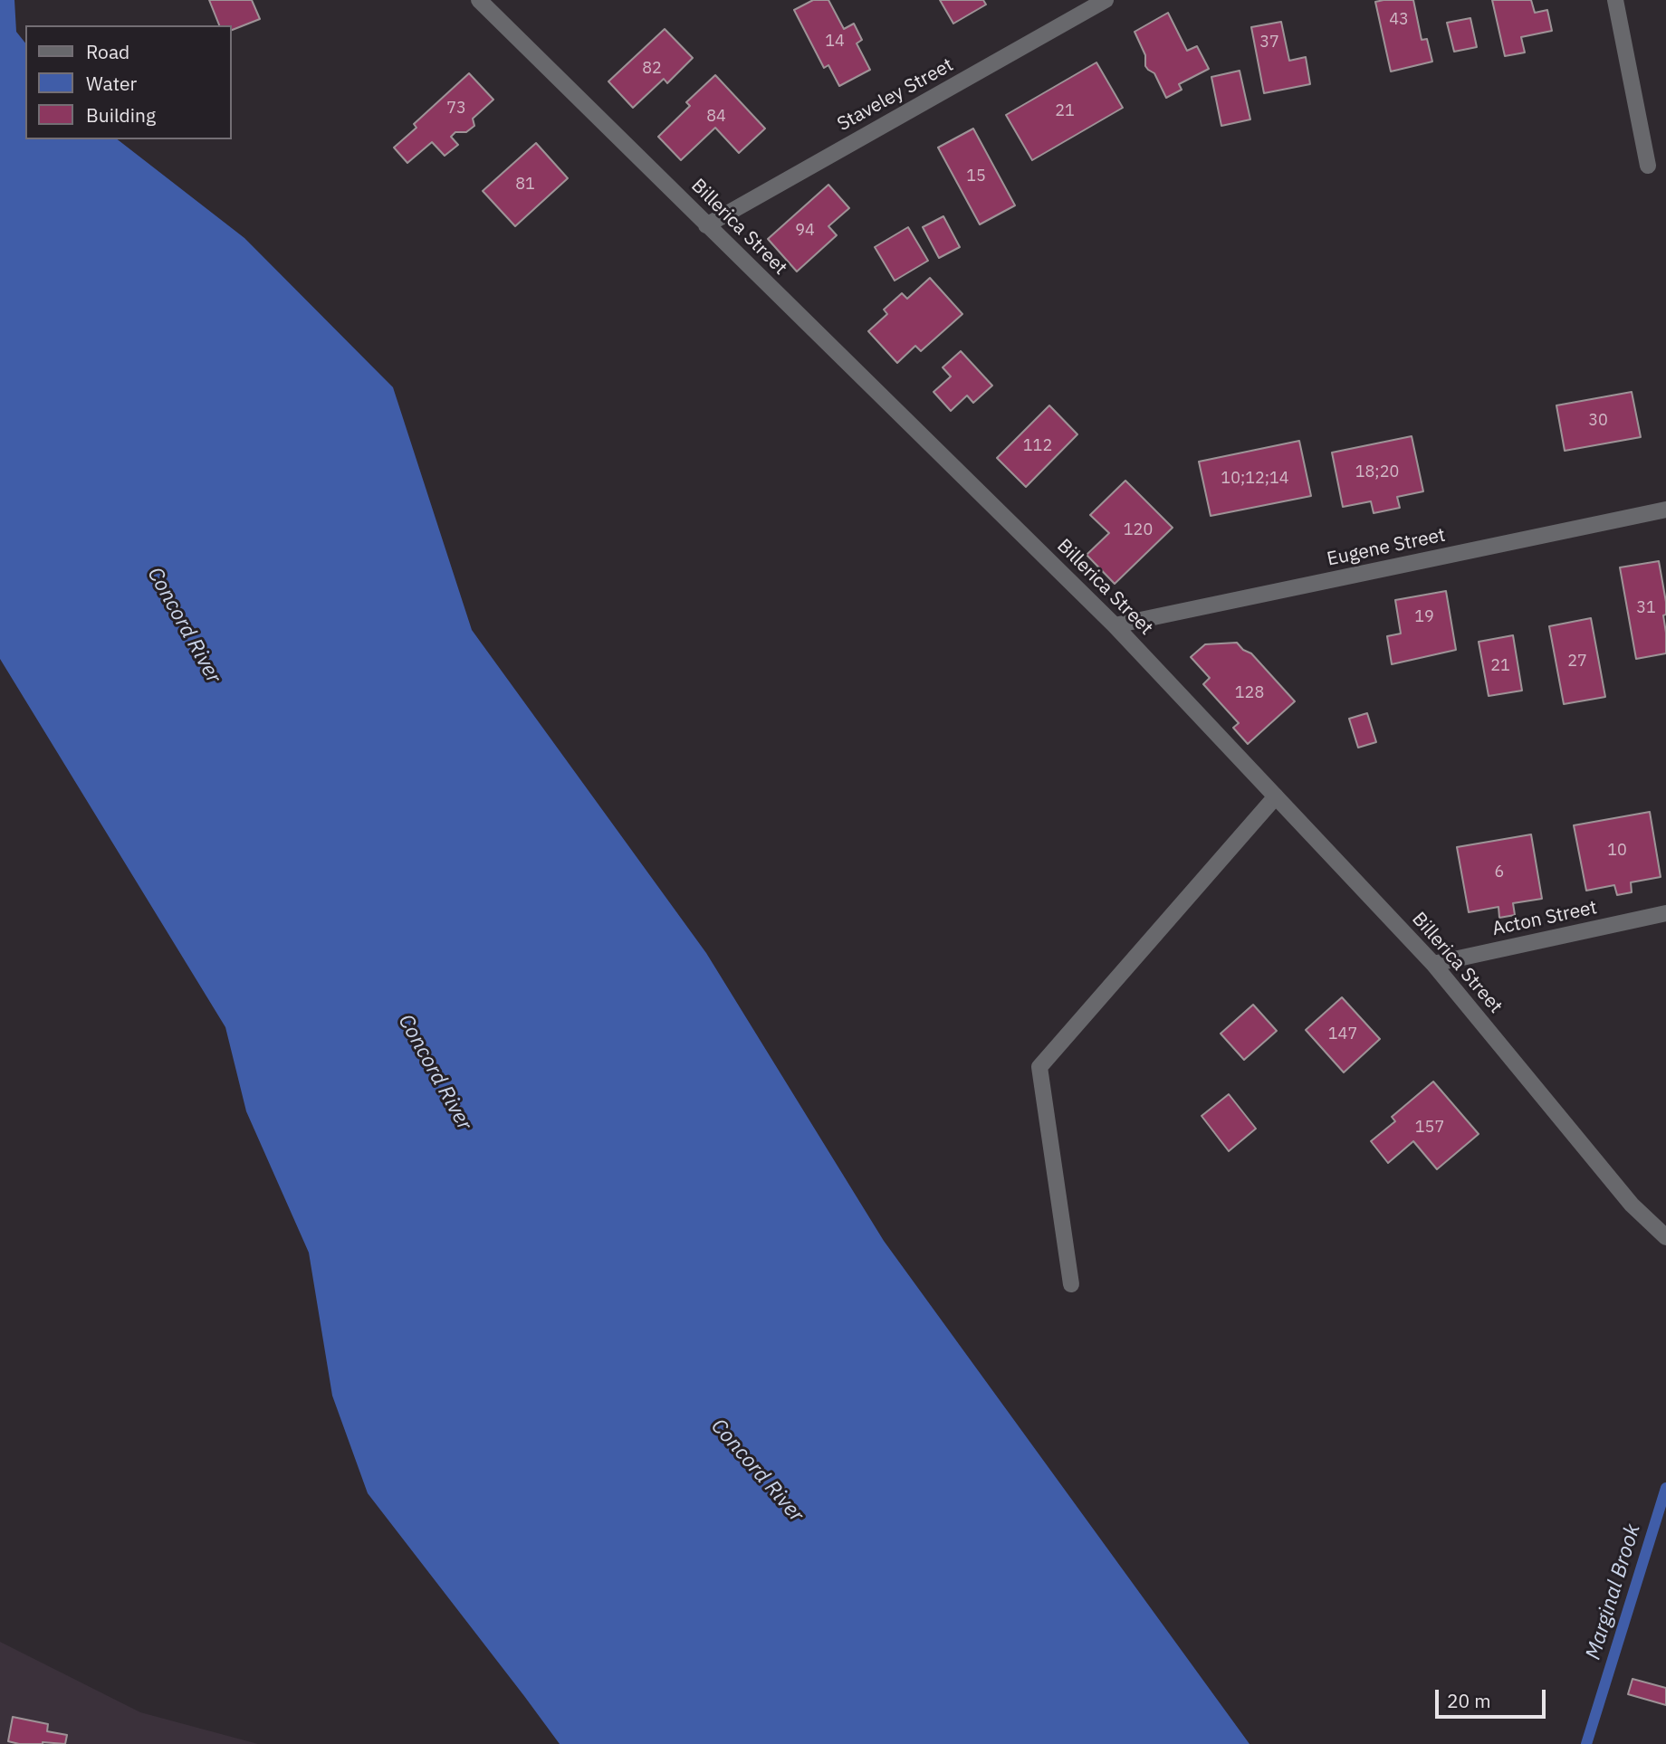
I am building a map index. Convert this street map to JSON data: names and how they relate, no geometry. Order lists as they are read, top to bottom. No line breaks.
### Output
{"streets":{"street":["Staveley Street","Billerica Street","Eugene Street","Acton Street"]},"crossings":[["Staveley Street","Billerica Street"],["Billerica Street","Eugene Street"],["Billerica Street","Acton Street"]],"water":["Concord River","Marginal Brook"],"house_numbers":["43","14","37","82","73","21","84","15","81","94","30","112","18;20","10;12;14","120","31","19","27","21","128","10","6","147","157"],"legend":["Road","Water","Building"],"scale_bar":"20 m"}
